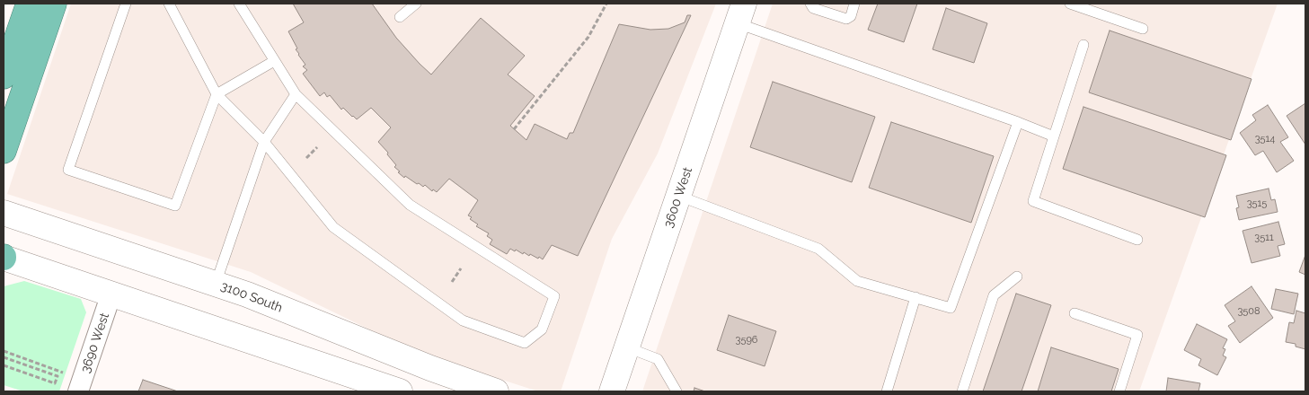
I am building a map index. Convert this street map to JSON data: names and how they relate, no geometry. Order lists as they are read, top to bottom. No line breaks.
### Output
{"streets":{"main road":["3600 West","3100 South"],"street":["3690 West"]},"house_numbers":["3514","3515","3511","3508","3596"]}
